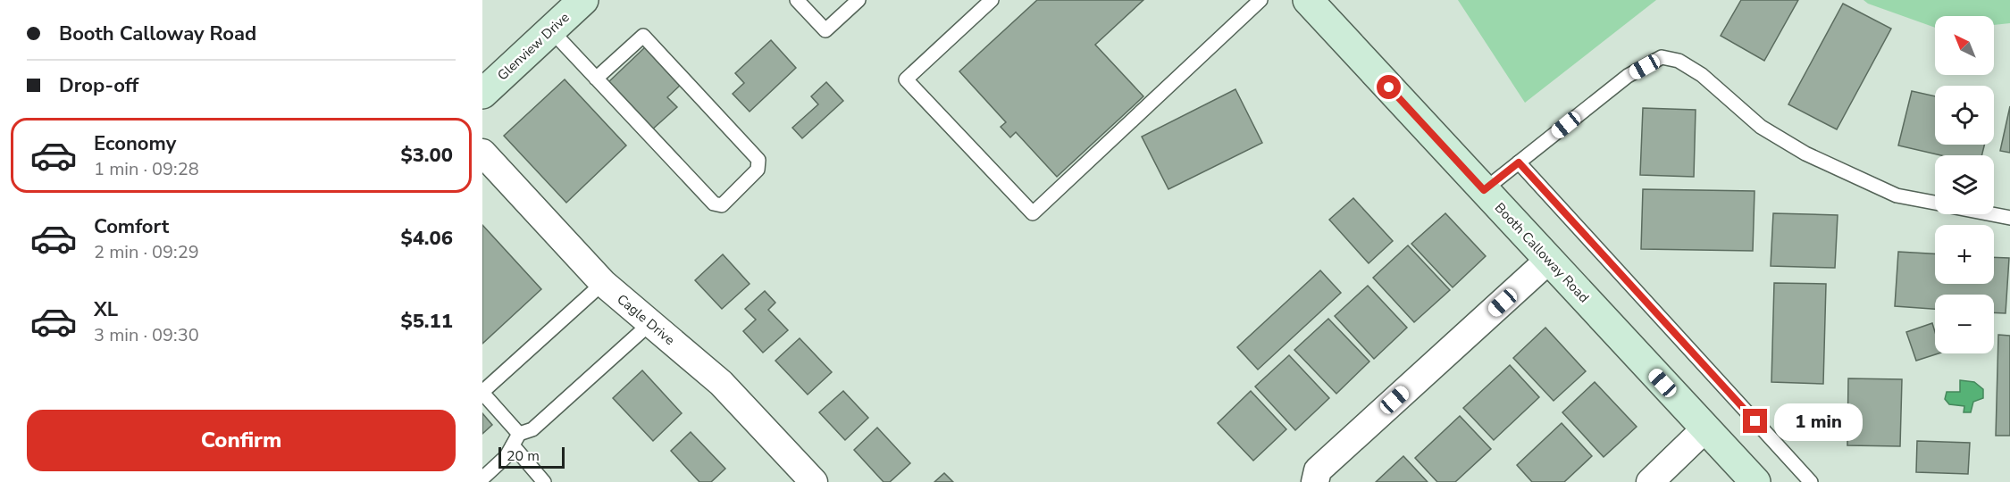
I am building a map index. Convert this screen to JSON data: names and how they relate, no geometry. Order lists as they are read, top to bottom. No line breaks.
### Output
{"streets":{"street":["Glenview Drive","Booth Calloway Road","Cagle Drive"]},"scale_bar":"20 m","north":"top left","page":{"banner":["Booth Calloway Road","Drop-off"],"map_buttons":["+","−"],"list":[{"name":"Economy","note":"1 min · 09:28","value":"$3.00"},{"name":"Comfort","note":"2 min · 09:29","value":"$4.06"},{"name":"XL","note":"3 min · 09:30","value":"$5.11"}],"buttons":"Confirm","bubble":"1 min","scale":"20 m"}}
